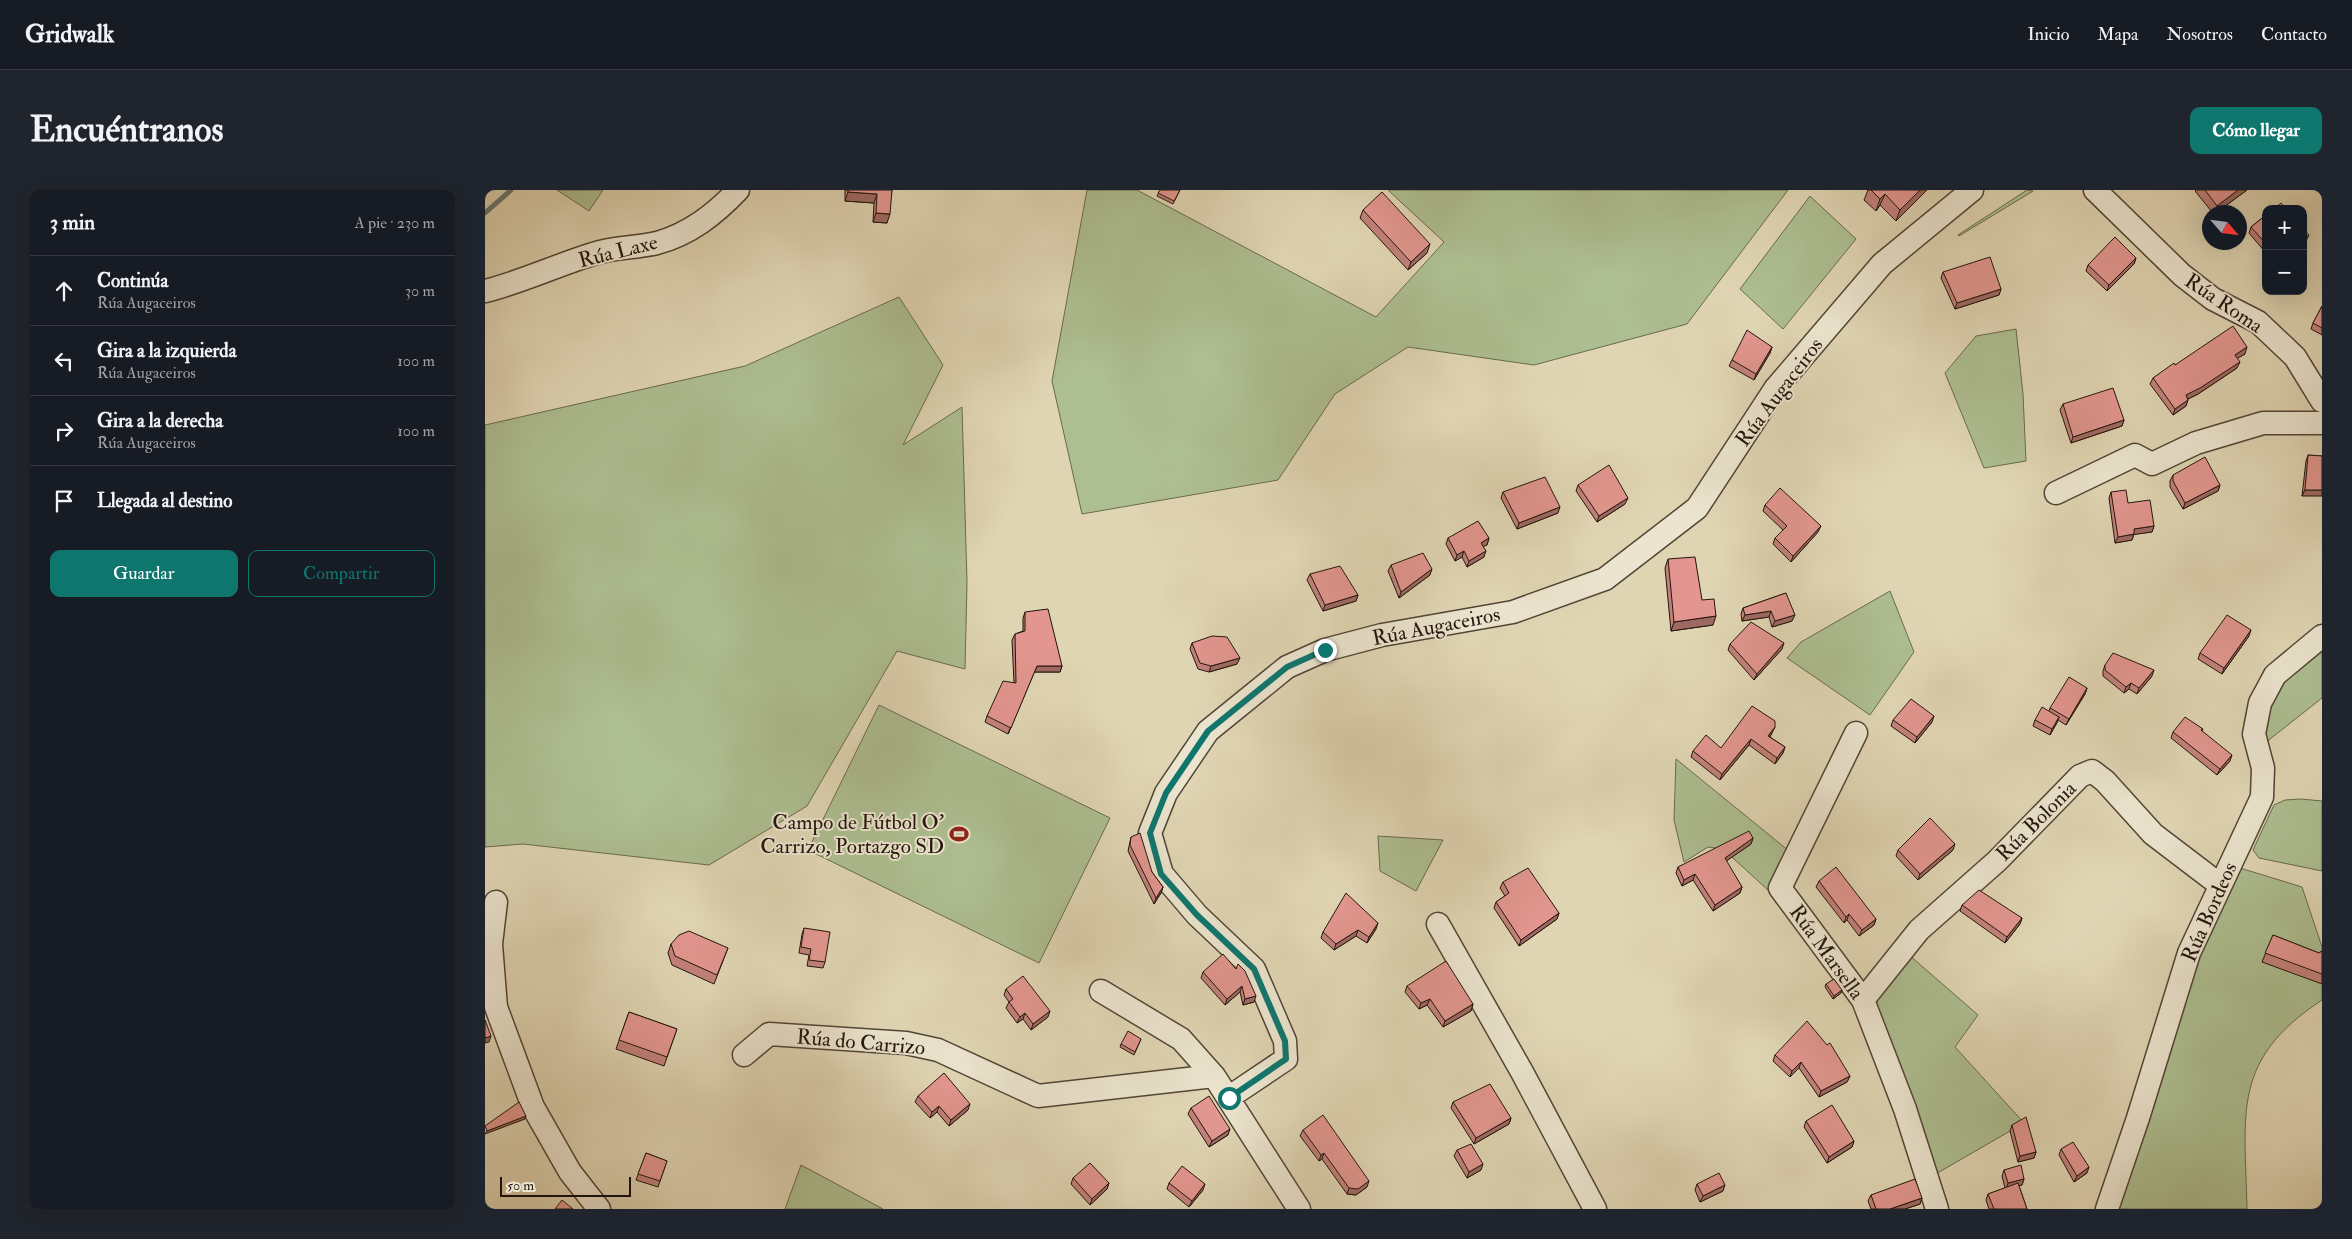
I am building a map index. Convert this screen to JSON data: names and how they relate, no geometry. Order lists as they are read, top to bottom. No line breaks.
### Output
{"streets":{"street":["Rúa Laxe","Rúa Roma","Rúa Augaceiros","Rúa Bolonia","Rúa Bordeos","Rúa Marsella","Rúa do Carrizo"]},"crossings":[["Rúa Bolonia","Rúa Bordeos"],["Rúa Bolonia","Rúa Marsella"]],"places":{"sports":["Campo de Fútbol O' Carrizo, Portazgo SD"]},"scale_bar":"50 m","north":"bottom right","page":{"header":"Gridwalk","nav":["Inicio","Mapa","Nosotros","Contacto"],"buttons":["Cómo llegar",["Guardar","Compartir"]],"title":"Encuéntranos","heading":["3 min","A pie · 230 m"],"map_buttons":["+","−"],"list":[["Continúa","Rúa Augaceiros","30 m"],["Gira a la izquierda","Rúa Augaceiros","100 m"],["Gira a la derecha","Rúa Augaceiros","100 m"],"Llegada al destino"],"scale":"50 m"}}
